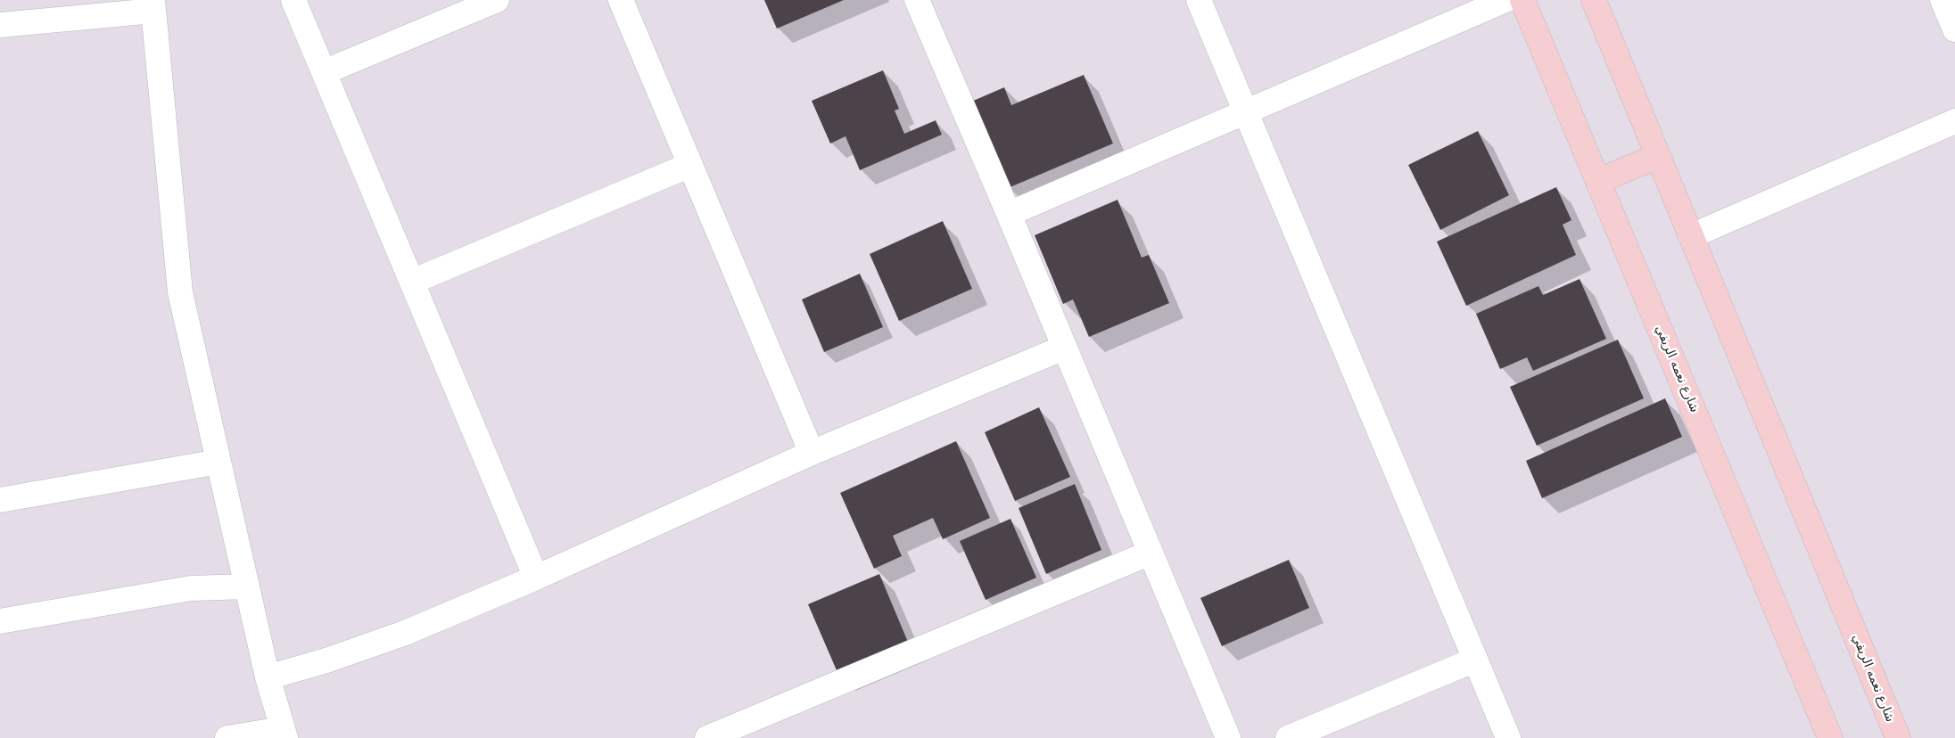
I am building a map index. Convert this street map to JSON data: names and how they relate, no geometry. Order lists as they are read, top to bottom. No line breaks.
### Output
{"streets":{"street":["شارع نعمه الريفي"]}}
